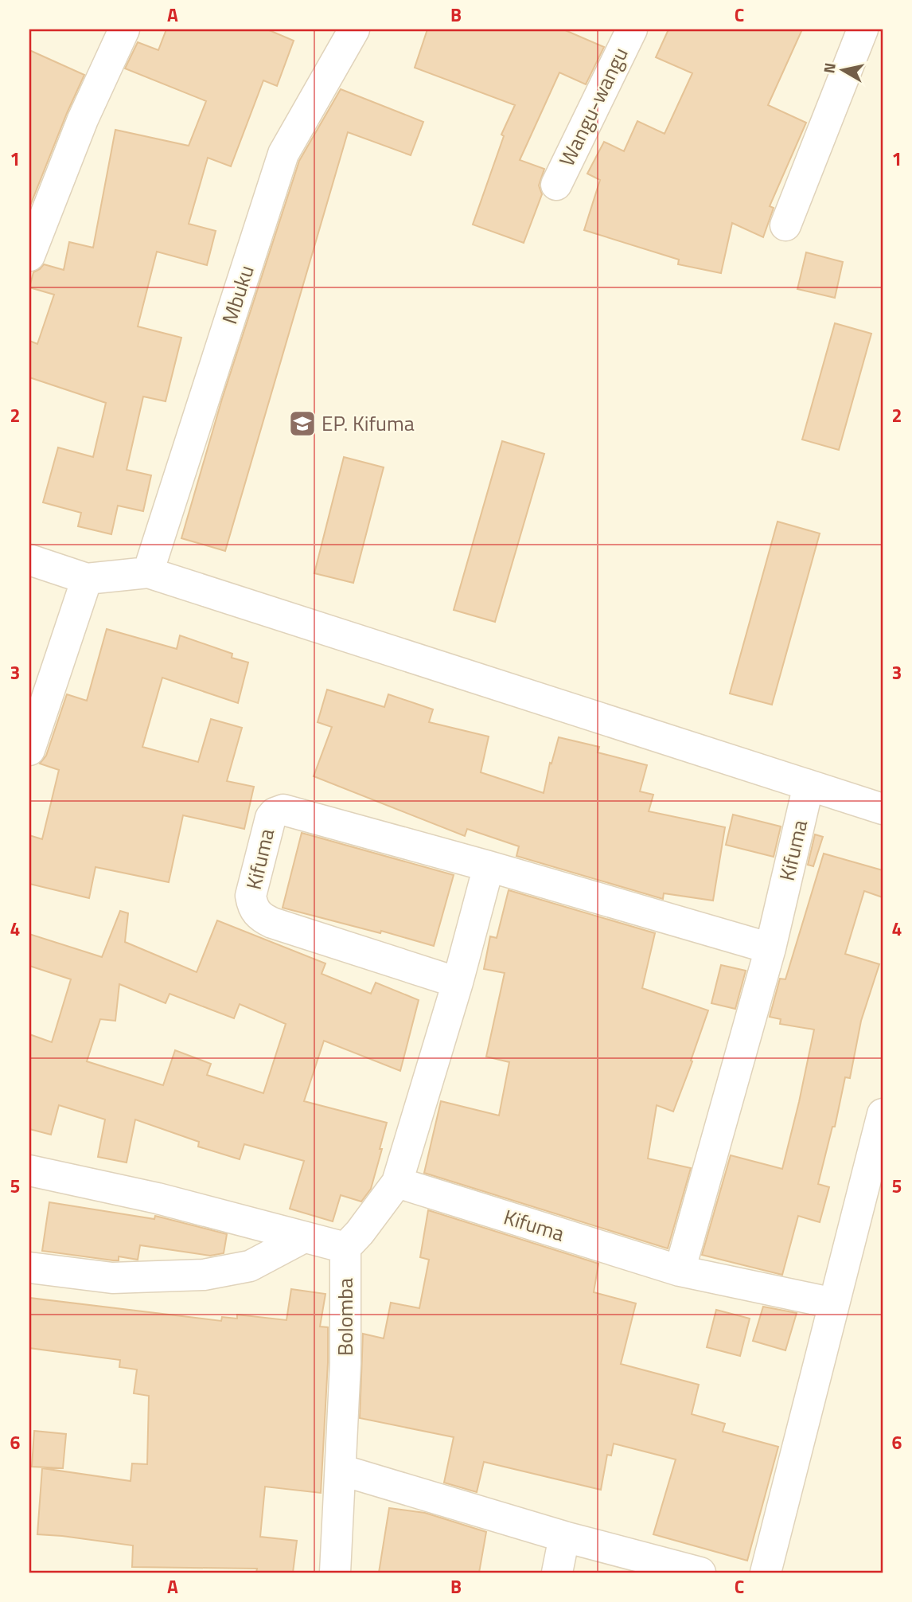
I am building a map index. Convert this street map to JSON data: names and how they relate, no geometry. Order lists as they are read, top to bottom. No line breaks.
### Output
{"streets":{"street":["Wangu-wangu","Mbuku","Kifuma","Bolomba"]},"crossings":[["Kifuma","Bolomba"]],"places":{"school or university":["EP. Kifuma"]},"north":"left","grid":{"columns":["A","B","C"],"rows":["1","2","3","4","5","6"]}}
